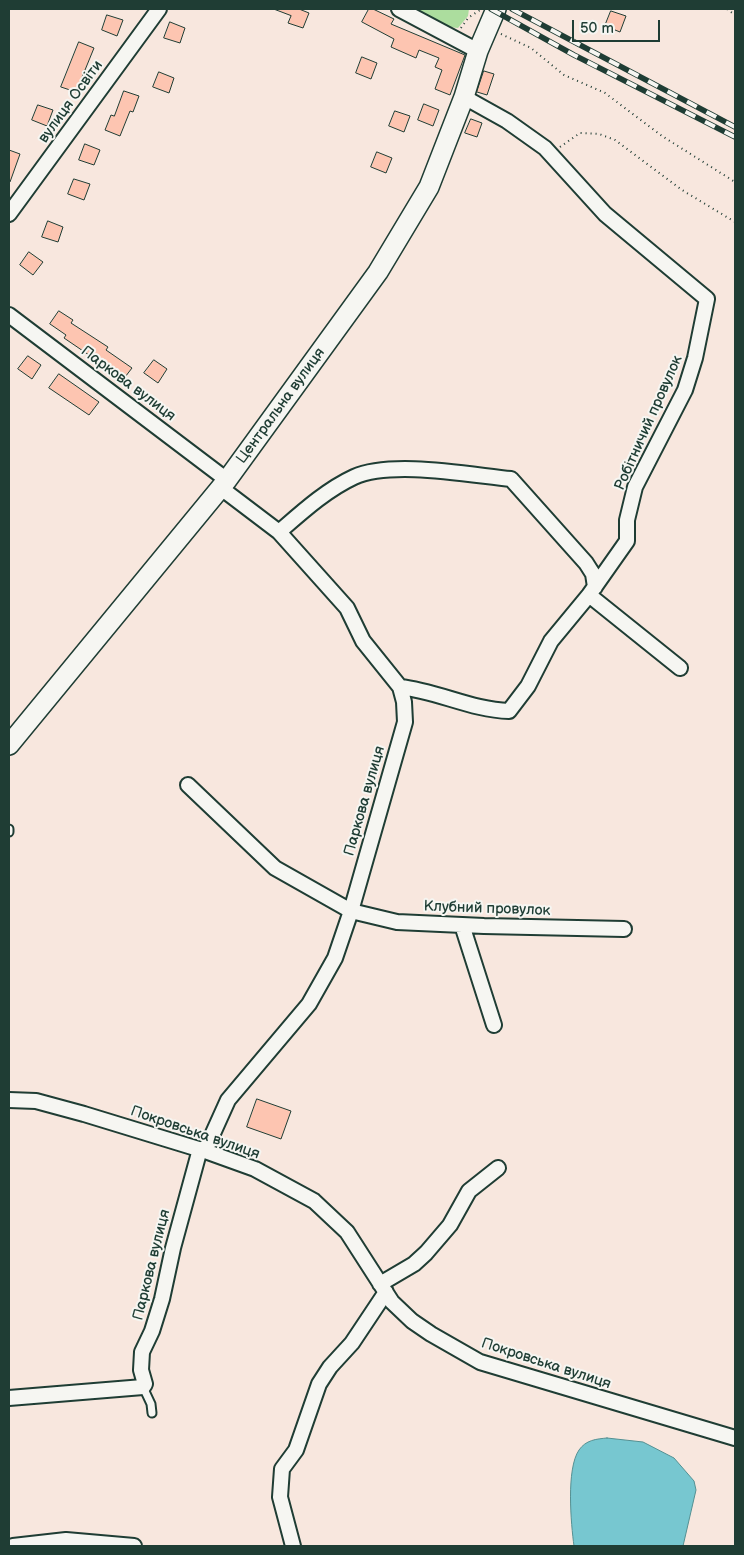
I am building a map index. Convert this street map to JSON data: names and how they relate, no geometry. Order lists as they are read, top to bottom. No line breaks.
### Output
{"streets":{"street":["вулиця Освіти","Паркова вулиця","Центральна вулиця","Робітничий провулок","Клубний провулок","Покровська вулиця"]},"crossings":[["Паркова вулиця","Центральна вулиця"],["Паркова вулиця","Робітничий провулок"],["Паркова вулиця","Клубний провулок"],["Паркова вулиця","Покровська вулиця"]],"scale_bar":"50 m"}
